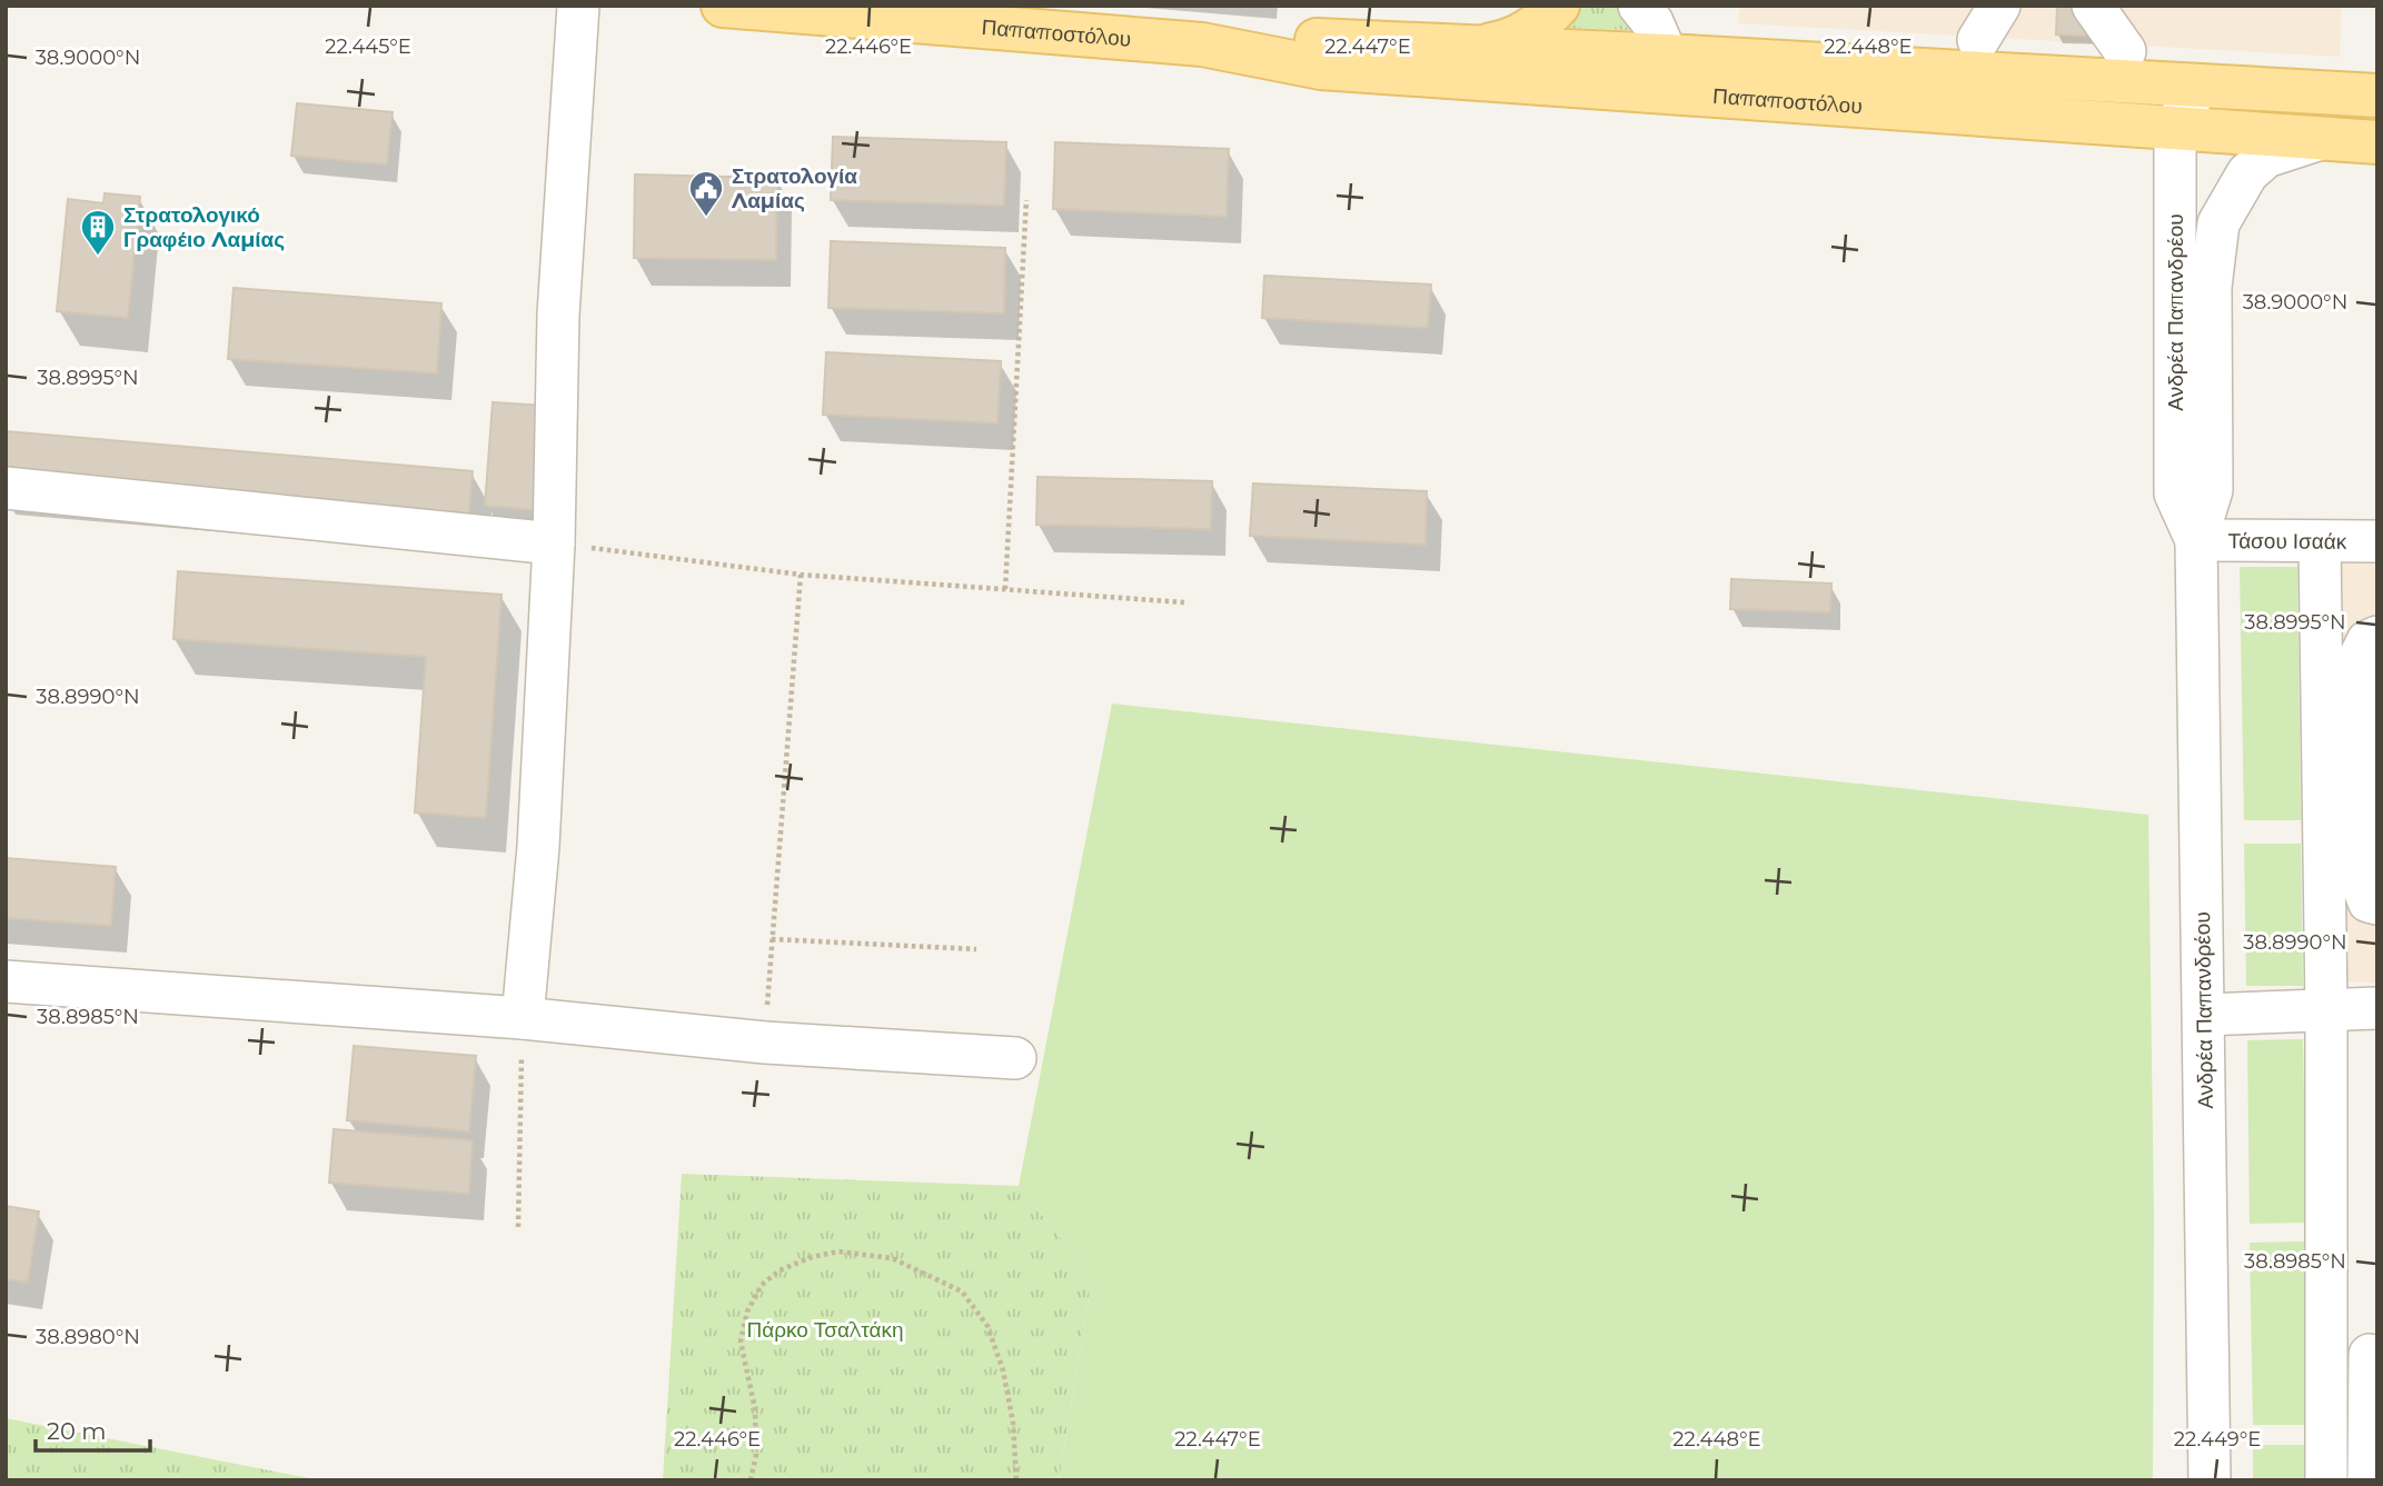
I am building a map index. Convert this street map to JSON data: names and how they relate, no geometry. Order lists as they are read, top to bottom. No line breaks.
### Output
{"streets":{"main road":["Παπαποστόλου"],"street":["Ανδρέα Παπανδρέου","Τάσου Ισαάκ"]},"crossings":[["Παπαποστόλου","Ανδρέα Παπανδρέου"],["Ανδρέα Παπανδρέου","Τάσου Ισαάκ"]],"parks":["Πάρκο Τσαλτάκη"],"places":{"public building":["Στρατολογία Λαμίας"],"building":["Στρατολογικό Γραφέιο Λαμίας"]},"scale_bar":"20 m","coordinates":["22.445°E","22.446°E","22.447°E","22.448°E","38.9000°N","38.8995°N","38.8990°N","38.8985°N","38.8980°N","22.449°E"]}
